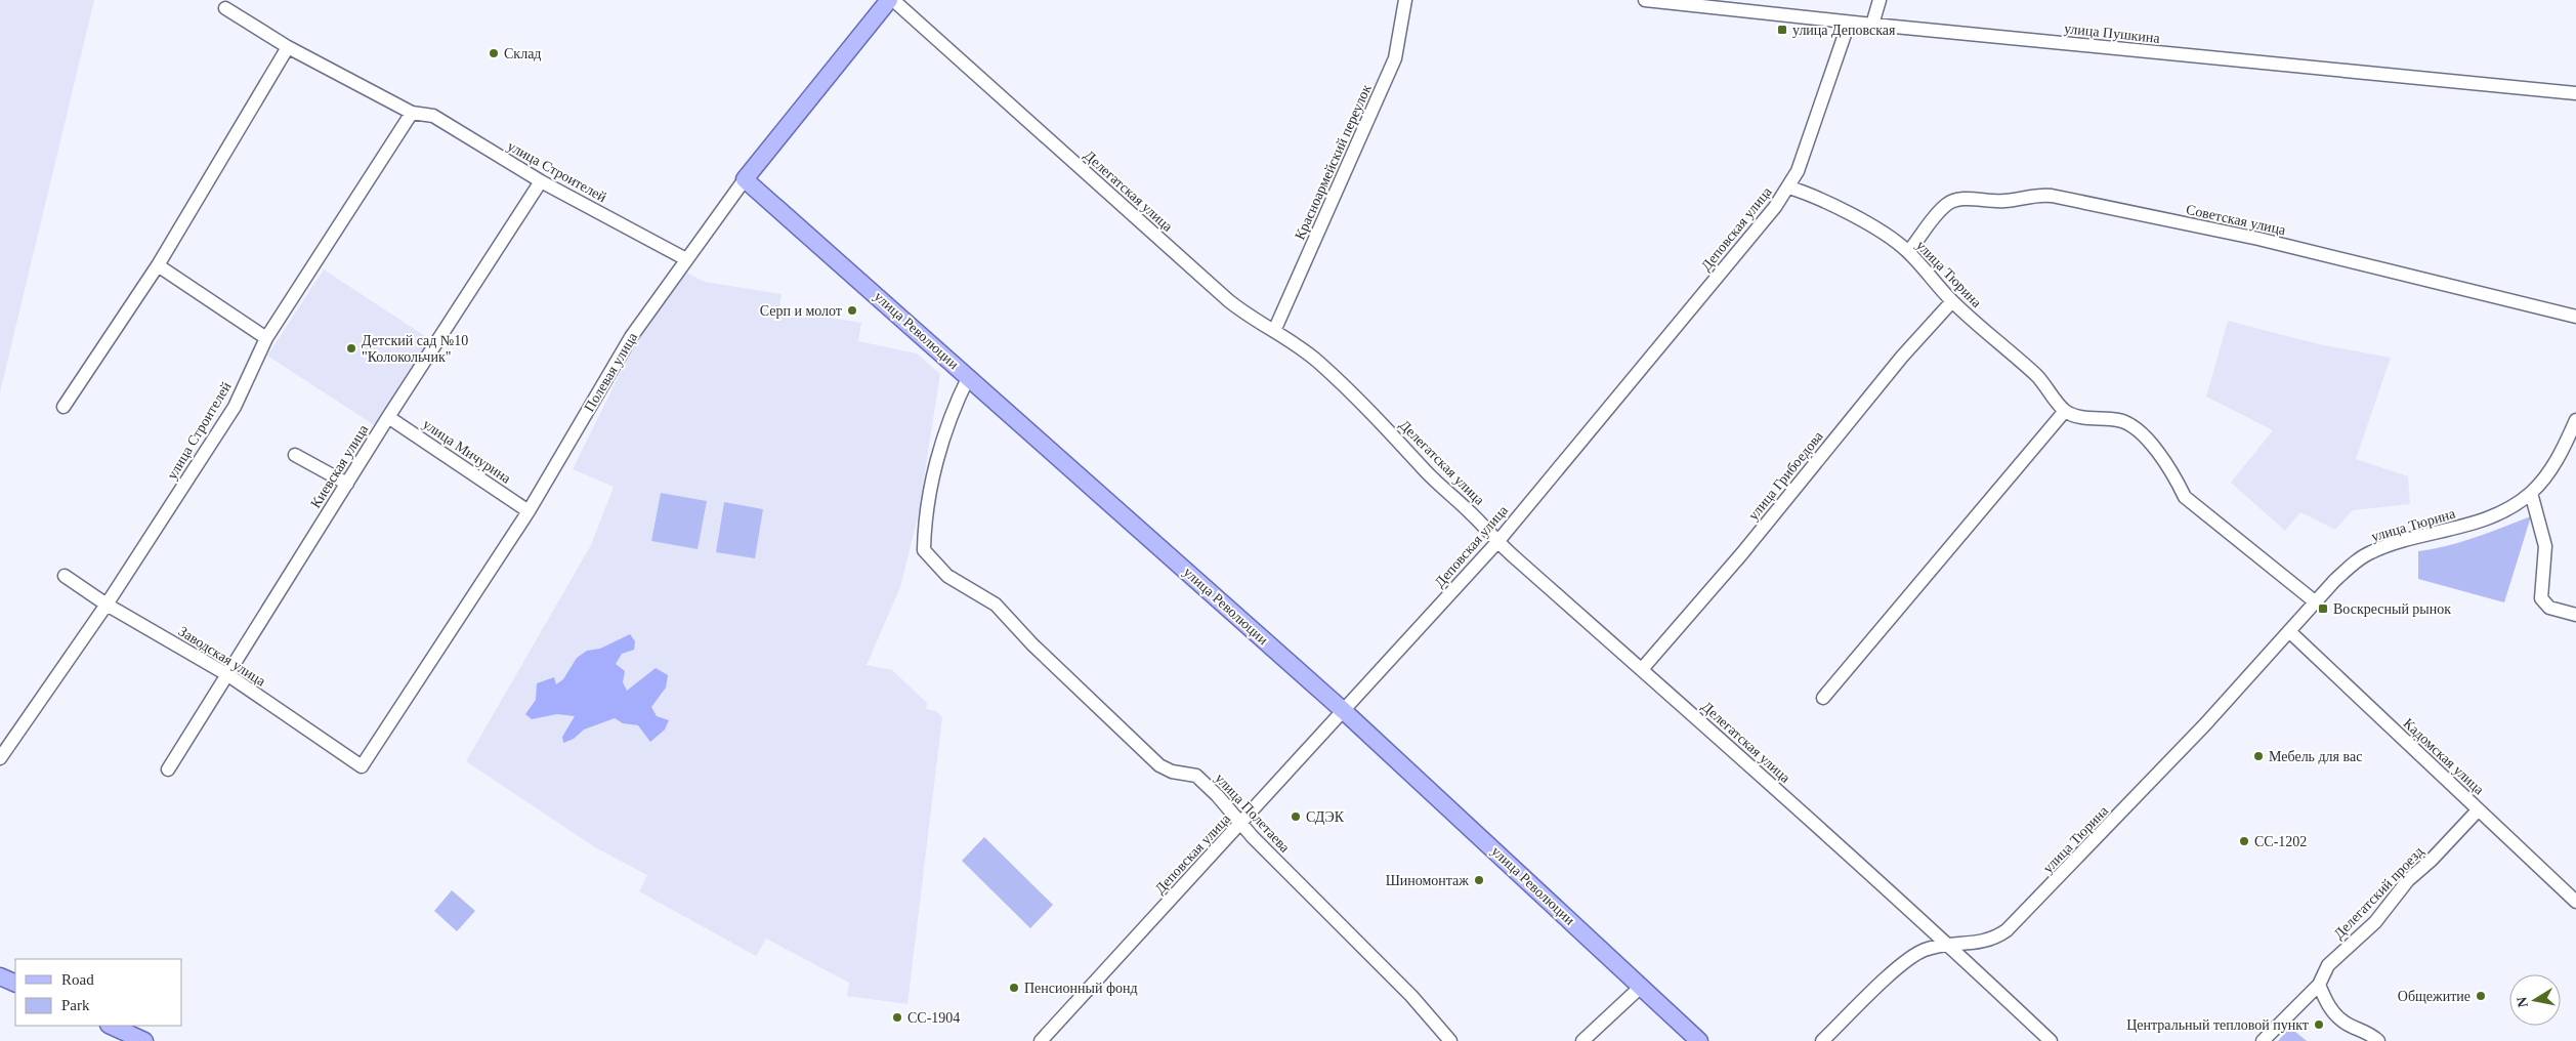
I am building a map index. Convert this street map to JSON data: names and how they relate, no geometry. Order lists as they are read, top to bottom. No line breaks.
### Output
{"streets":{"main road":["улица Революции","Полевая улица"],"street":["улица Пушкина","Красноармейский переулок","улица Строителей","Делегатская улица","Советская улица","Деповская улица","улица Тюрина","улица Мичурина","Киевская улица","улица Грибоедова","Заводская улица","Кадомская улица","улица Полетаева","Делегатский проезд"]},"crossings":[["улица Пушкина","Деповская улица"],["Красноармейский переулок","Делегатская улица"],["улица Строителей","Полевая улица"],["улица Строителей","Киевская улица"],["улица Строителей","Заводская улица"],["Делегатская улица","Деповская улица"],["Делегатская улица","улица Тюрина"],["Делегатская улица","улица Грибоедова"],["Советская улица","улица Тюрина"],["Деповская улица","улица Тюрина"],["Деповская улица","улица Революции"],["Деповская улица","улица Полетаева"],["улица Тюрина","улица Грибоедова"],["улица Тюрина","Кадомская улица"],["улица Революции","Полевая улица"],["улица Революции","улица Полетаева"],["Полевая улица","улица Мичурина"],["Полевая улица","Заводская улица"],["улица Мичурина","Киевская улица"],["Киевская улица","Заводская улица"],["Кадомская улица","Делегатский проезд"]],"places":{"transit":["улица Деповская","Воскресный рынок"],"other":["Склад","Серп и молот","Детский сад №10 \"Колокольчик\"","Мебель для вас","СДЭК","СС-1202","Шиномонтаж","Пенсионный фонд","Общежитие","СС-1904","Центральный тепловой пункт"]},"legend":["Road","Park"],"north":"left"}
